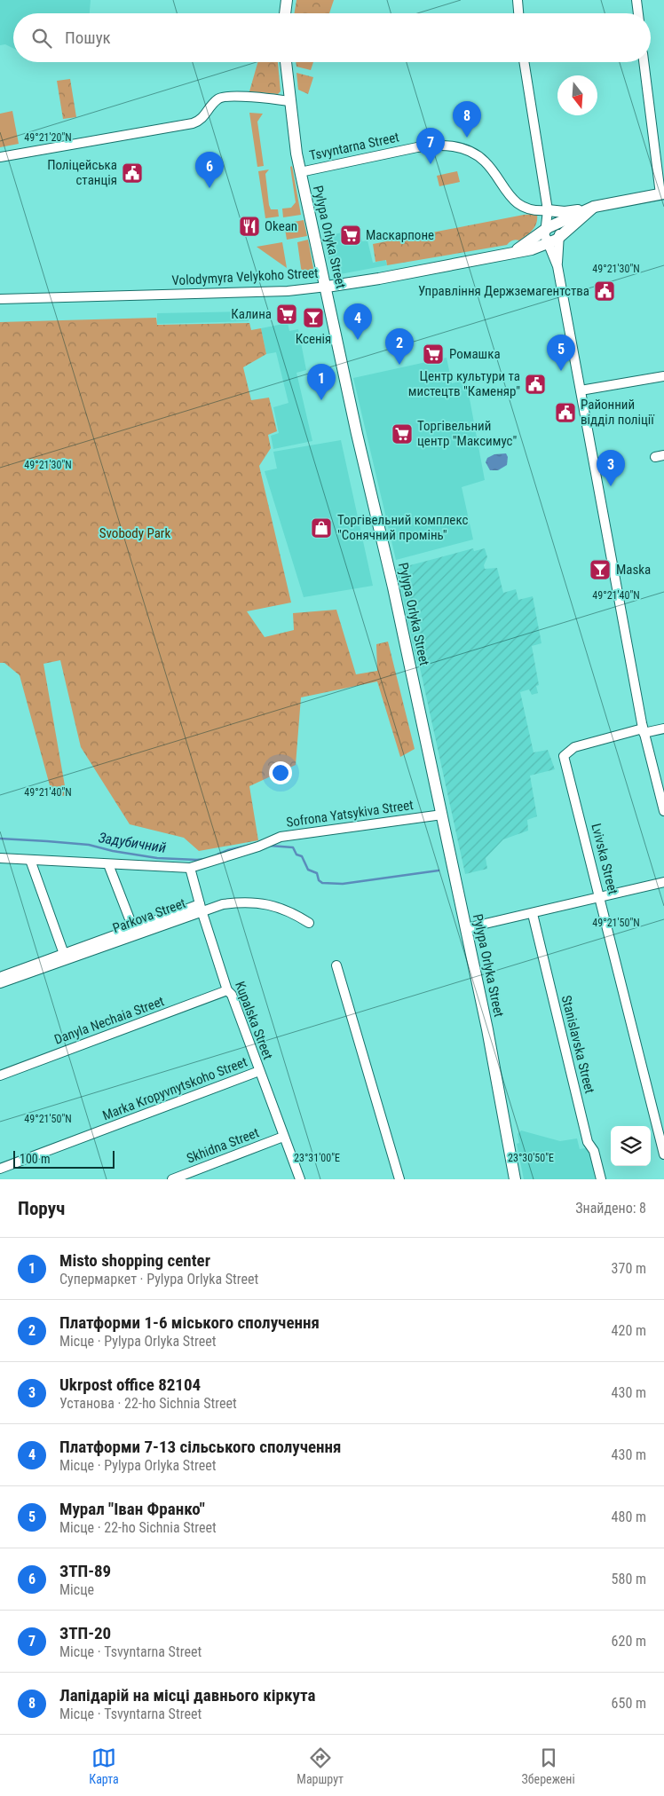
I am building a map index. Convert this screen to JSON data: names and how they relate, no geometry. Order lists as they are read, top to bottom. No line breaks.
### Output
{"streets":{"main road":["Pylypa Orlyka Street","Volodymyra Velykoho Street"],"street":["Tsvyntarna Street","Sofrona Yatsykiva Street","Lvivska Street","Parkova Street","Danyla Nechaia Street","Kupalska Street","Stanislavska Street","Marka Kropyvnytskoho Street","Skhidna Street"]},"crossings":[["Tsvyntarna Street","Pylypa Orlyka Street"],["Pylypa Orlyka Street","Volodymyra Velykoho Street"],["Pylypa Orlyka Street","Sofrona Yatsykiva Street"],["Sofrona Yatsykiva Street","Kupalska Street"],["Parkova Street","Kupalska Street"],["Danyla Nechaia Street","Kupalska Street"],["Kupalska Street","Marka Kropyvnytskoho Street"],["Kupalska Street","Skhidna Street"]],"water":["Задубичний"],"parks":["Svobody Park"],"places":{"public building":["Поліцейська станція","Управління Держземагентства","Центр культури та мистецтв \"Каменяр\"","Районний відділ поліції"],"restaurant":["Okean"],"supermarket":["Маскарпоне","Калина","Ромашка","Торгівельний центр \"Максимус\""],"bar":["Ксенія","Maska"],"shop":["Торгівельний комплекс \"Сонячний промінь\""]},"scale_bar":"100 m","north":"bottom","page":{"search":"Пошук","pins":["8","7","6","4","2","5","1","3"],"scale":"100 m","heading":["Поруч","Знайдено: 8"],"list":[{"mark":"1","name":"Misto shopping center","note":"Супермаркет · Pylypa Orlyka Street","value":"370 m"},{"mark":"2","name":"Платформи 1-6 міського сполучення","note":"Місце · Pylypa Orlyka Street","value":"420 m"},{"mark":"3","name":"Ukrpost office 82104","note":"Установа · 22-ho Sichnia Street","value":"430 m"},{"mark":"4","name":"Платформи 7-13 сільського сполучення","note":"Місце · Pylypa Orlyka Street","value":"430 m"},{"mark":"5","name":"Мурал \"Іван Франко\"","note":"Місце · 22-ho Sichnia Street","value":"480 m"},{"mark":"6","name":"ЗТП-89","note":"Місце","value":"580 m"},{"mark":"7","name":"ЗТП-20","note":"Місце · Tsvyntarna Street","value":"620 m"},{"mark":"8","name":"Лапідарій на місці давнього кіркута","note":"Місце · Tsvyntarna Street","value":"650 m"}],"nav":["Карта","Маршрут","Збережені"]},"coordinates":["49°21'20\"N","49°21'30\"N","49°21'40\"N","49°21'50\"N","23°31'00\"E","23°30'50\"E"]}
